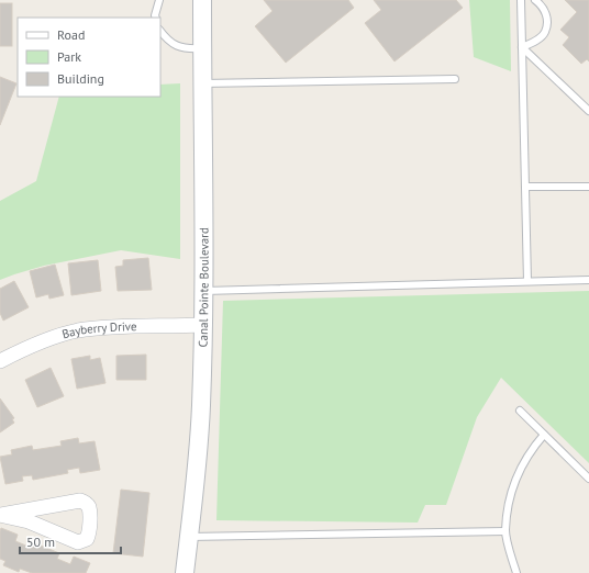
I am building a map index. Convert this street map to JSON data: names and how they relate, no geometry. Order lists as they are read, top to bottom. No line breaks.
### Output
{"streets":{"street":["Canal Pointe Boulevard","Bayberry Drive"]},"crossings":[["Canal Pointe Boulevard","Bayberry Drive"]],"legend":["Road","Park","Building"],"scale_bar":"50 m"}
